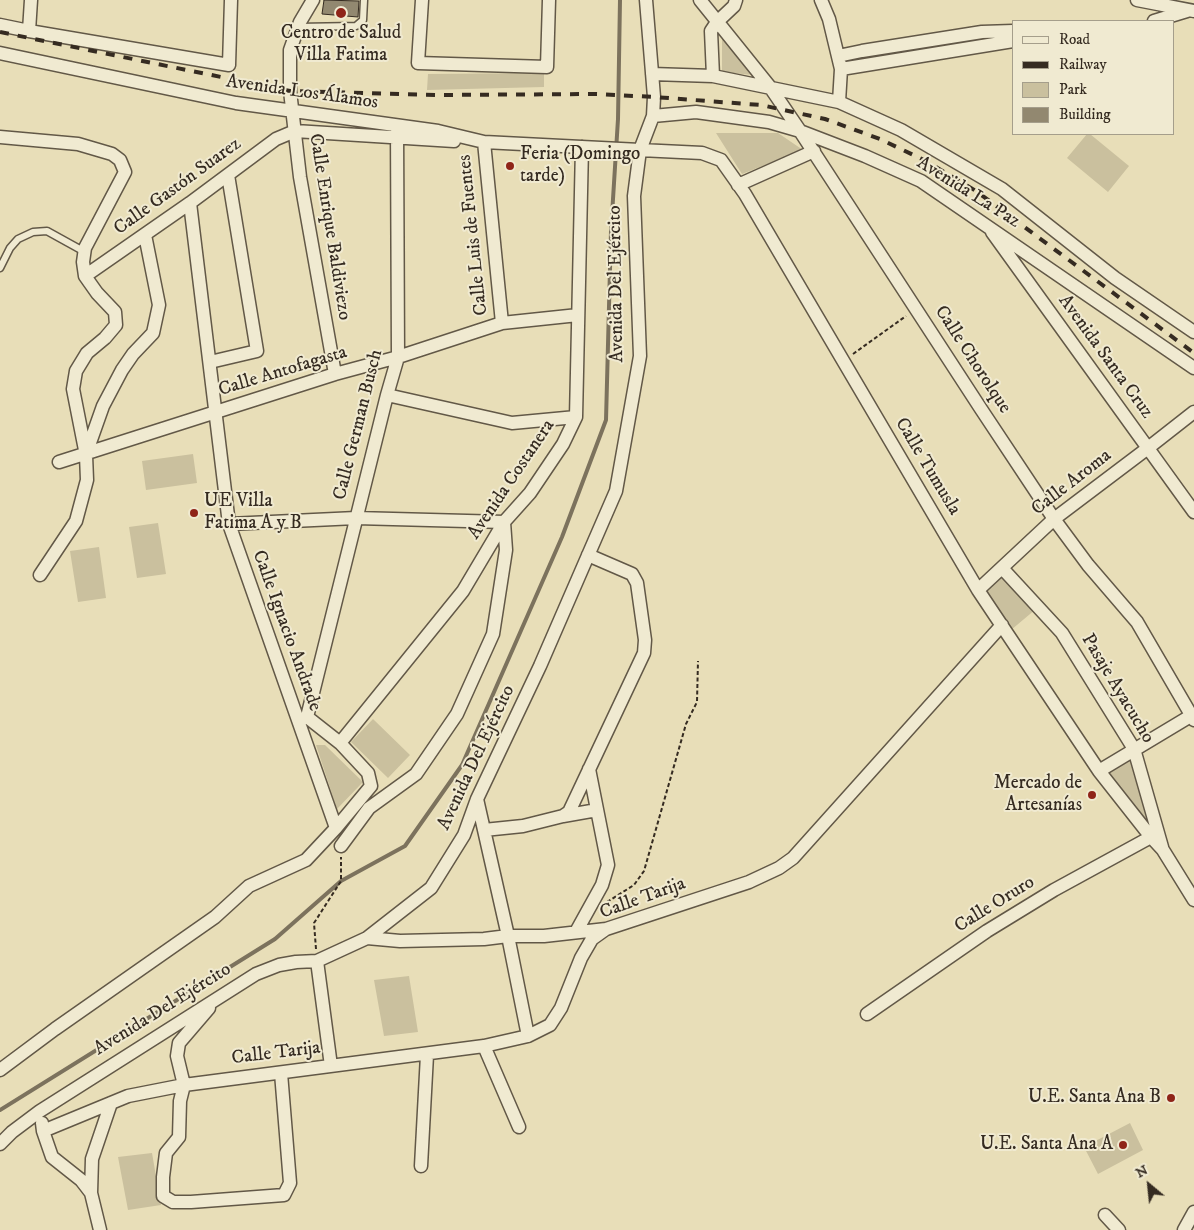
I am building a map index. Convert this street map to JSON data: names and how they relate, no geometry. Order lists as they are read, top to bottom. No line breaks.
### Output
{"streets":{"street":["Avenida Los Álamos","Calle Gastón Suarez","Avenida La Paz","Calle Enrique Baldiviezo","Calle Luis de Fuentes","Avenida Del Ejército","Avenida Santa Cruz","Calle Chorolque","Calle Antofagasta","Calle German Busch","Calle Tumusla","Avenida Costanera","Calle Aroma","Calle Ignacio Andrade","Pasaje Ayacucho","Calle Tarija","Calle Oruro"]},"crossings":[["Avenida Los Álamos","Calle Enrique Baldiviezo"],["Avenida Los Álamos","Calle Luis de Fuentes"],["Avenida Los Álamos","Avenida Del Ejército"],["Avenida Los Álamos","Calle German Busch"],["Avenida Los Álamos","Calle Tumusla"],["Avenida Los Álamos","Avenida Costanera"],["Calle Gastón Suarez","Calle Enrique Baldiviezo"],["Calle Gastón Suarez","Calle Ignacio Andrade"],["Avenida La Paz","Avenida Santa Cruz"],["Avenida La Paz","Calle Chorolque"],["Calle Enrique Baldiviezo","Calle Antofagasta"],["Calle Luis de Fuentes","Calle Antofagasta"],["Avenida Del Ejército","Calle Tumusla"],["Avenida Santa Cruz","Calle Aroma"],["Calle Chorolque","Calle Aroma"],["Calle Antofagasta","Calle German Busch"],["Calle Antofagasta","Avenida Costanera"],["Calle Antofagasta","Calle Ignacio Andrade"],["Calle German Busch","Calle Ignacio Andrade"],["Calle Tumusla","Calle Aroma"],["Calle Tumusla","Pasaje Ayacucho"],["Calle Tumusla","Calle Tarija"],["Calle Tumusla","Calle Oruro"],["Calle Aroma","Pasaje Ayacucho"]],"places":["Centro de Salud Villa Fatima","Feria (Domingo tarde)","UE Villa Fatima A y B","Mercado de Artesanías","U.E. Santa Ana B","U.E. Santa Ana A"],"legend":["Road","Railway","Park","Building"],"north":"top left"}
